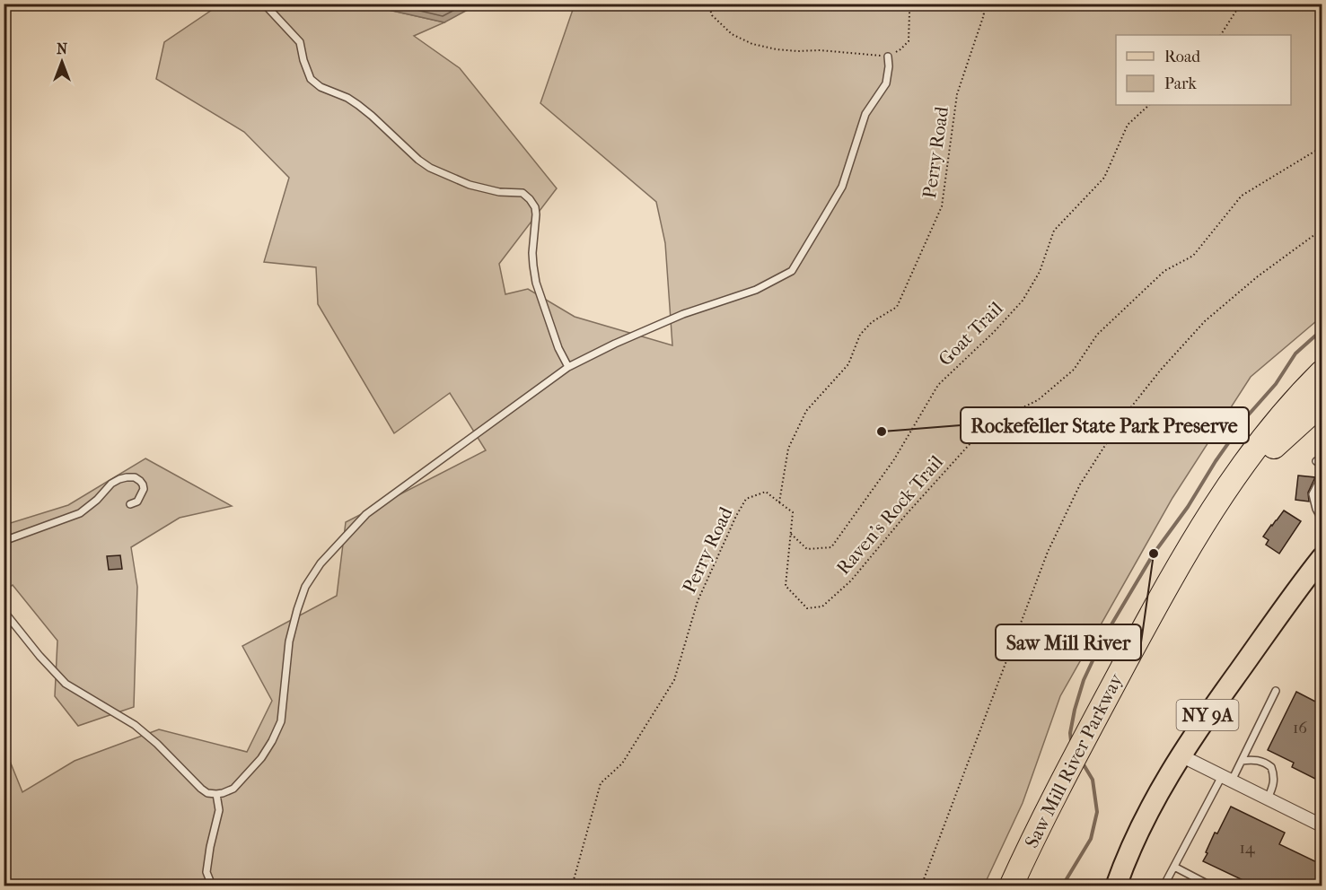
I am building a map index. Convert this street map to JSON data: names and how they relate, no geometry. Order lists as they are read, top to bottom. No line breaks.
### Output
{"streets":{"highway":["Saw Mill River Parkway"],"main road":["NY 9A"],"path":["Perry Road","Goat Trail","Raven's Rock Trail"]},"crossings":[["Perry Road","Raven's Rock Trail"],["Goat Trail","Raven's Rock Trail"]],"places":["Rockefeller State Park Preserve","Saw Mill River"],"house_numbers":["16","14"],"legend":["Road","Park"],"north":"top"}
